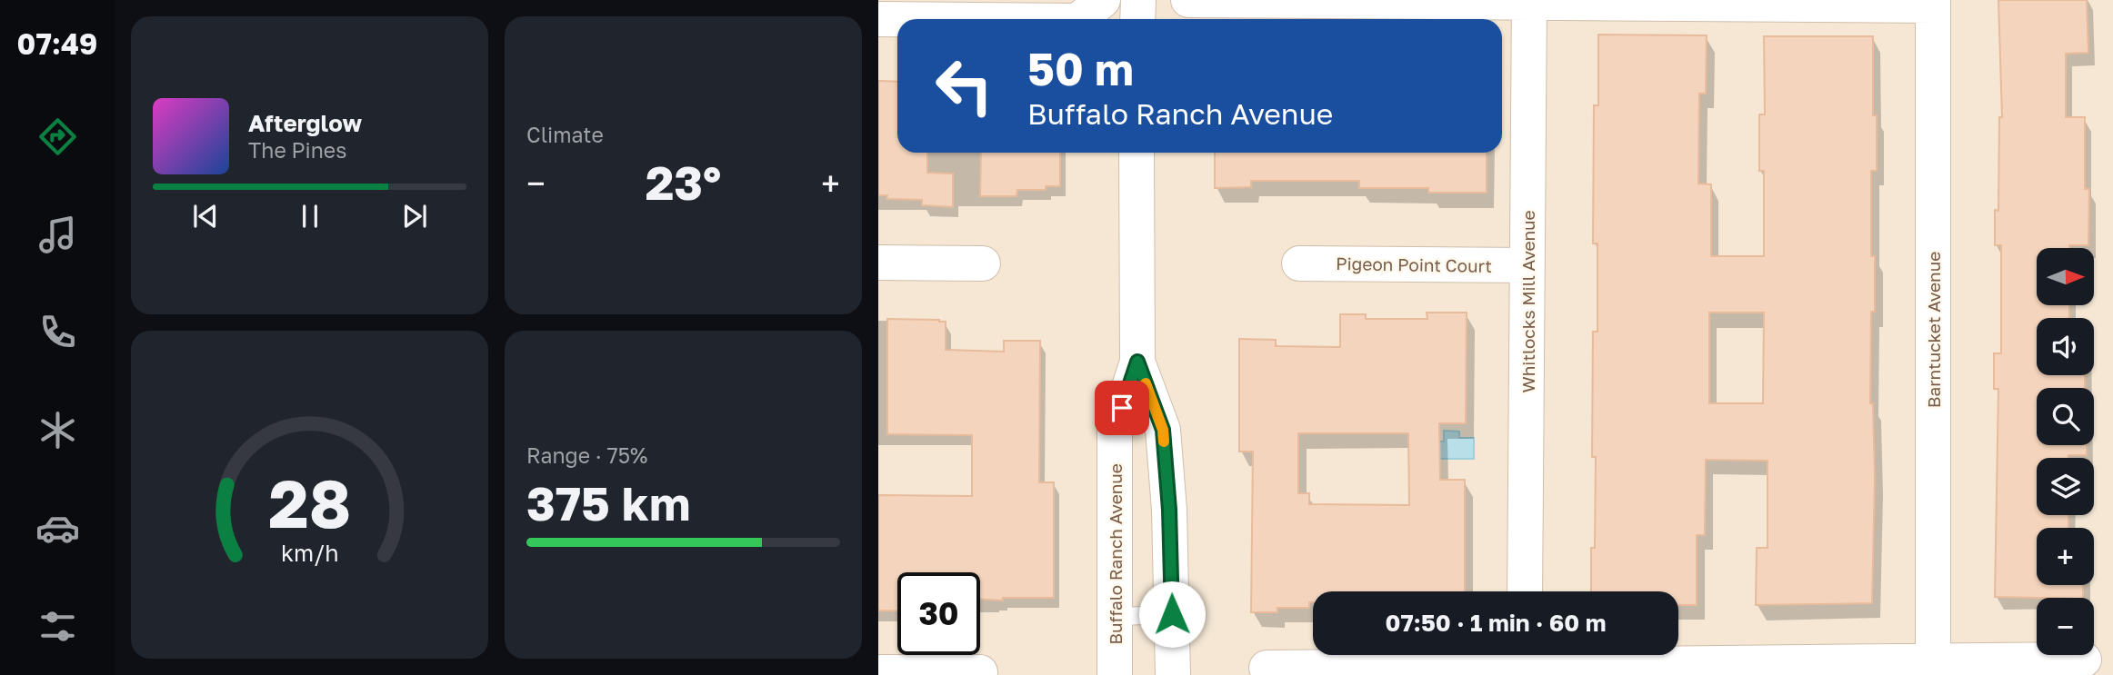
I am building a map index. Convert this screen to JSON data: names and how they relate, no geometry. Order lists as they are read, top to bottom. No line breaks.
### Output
{"streets":{"street":["Pigeon Point Court","Whitlocks Mill Avenue","Barntucket Avenue","Buffalo Ranch Avenue"]},"crossings":[["Pigeon Point Court","Whitlocks Mill Avenue"]],"north":"right","page":{"tabs":"07:49","tile":["Climate",["Range · 75%","375 km"]],"turn":["50 m","Buffalo Ranch Avenue"],"song":["Afterglow","The Pines"],"heat":["−","23°","+"],"map_buttons":["+","−"],"limit":"30","trip":"07:50 · 1 min · 60 m","gauge":["28","km/h"]}}
